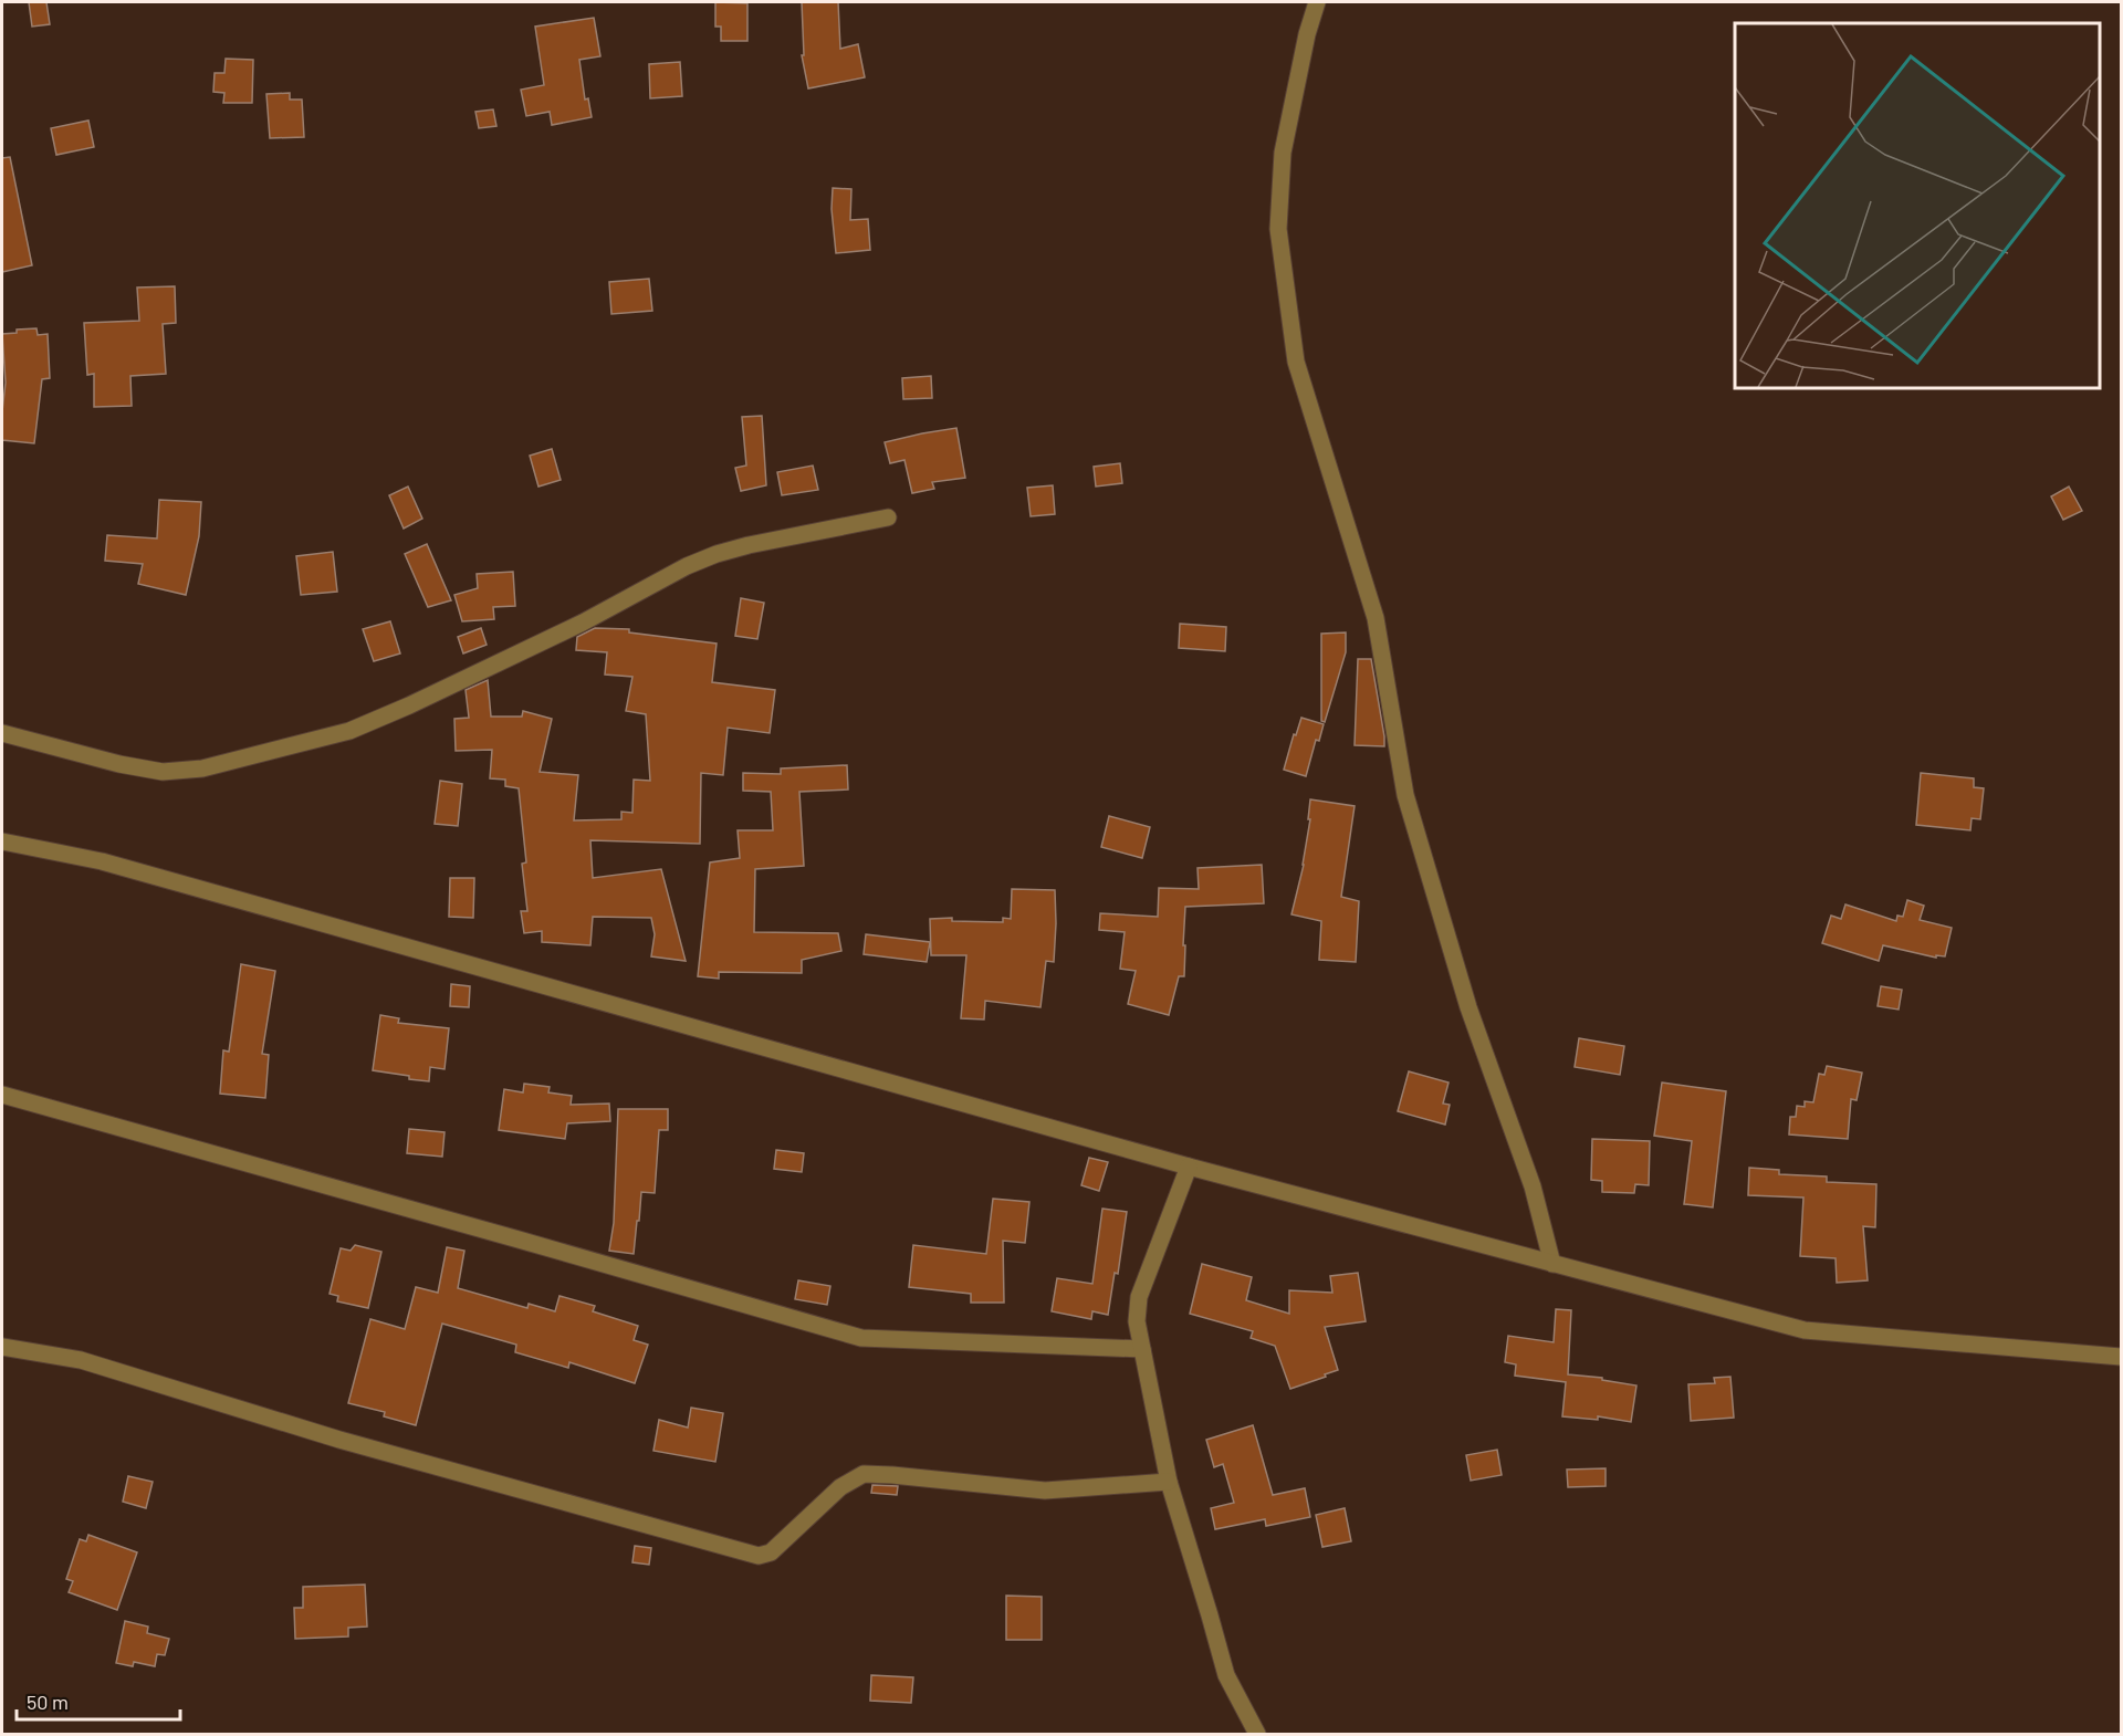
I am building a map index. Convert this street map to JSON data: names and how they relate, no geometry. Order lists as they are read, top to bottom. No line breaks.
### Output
{"scale_bar":"50 m"}
